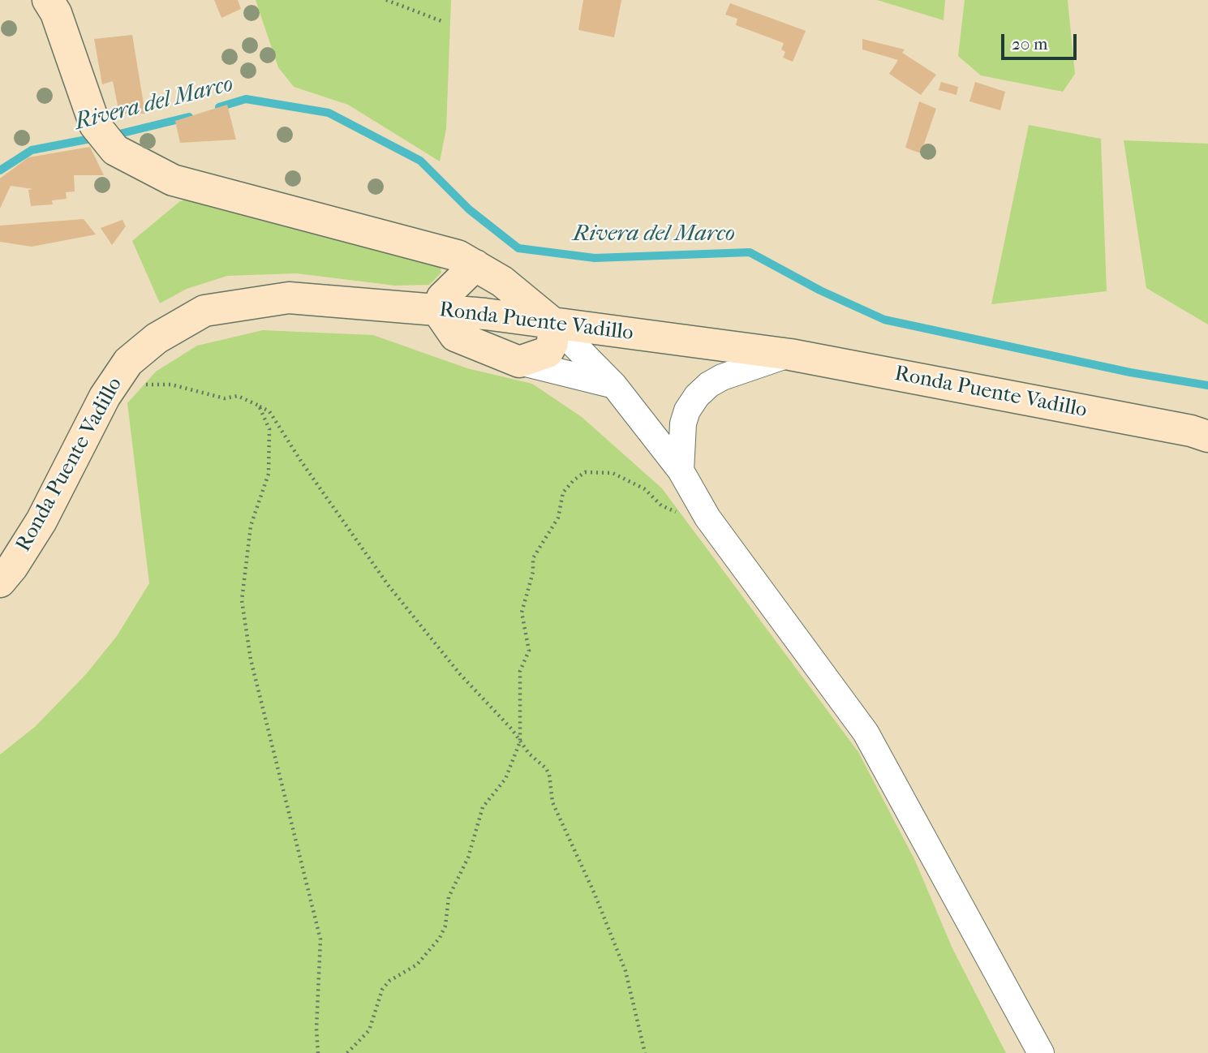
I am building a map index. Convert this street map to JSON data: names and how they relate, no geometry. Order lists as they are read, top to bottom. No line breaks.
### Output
{"streets":{"main road":["Ronda Puente Vadillo"]},"water":["Rivera del Marco"],"scale_bar":"20 m"}
